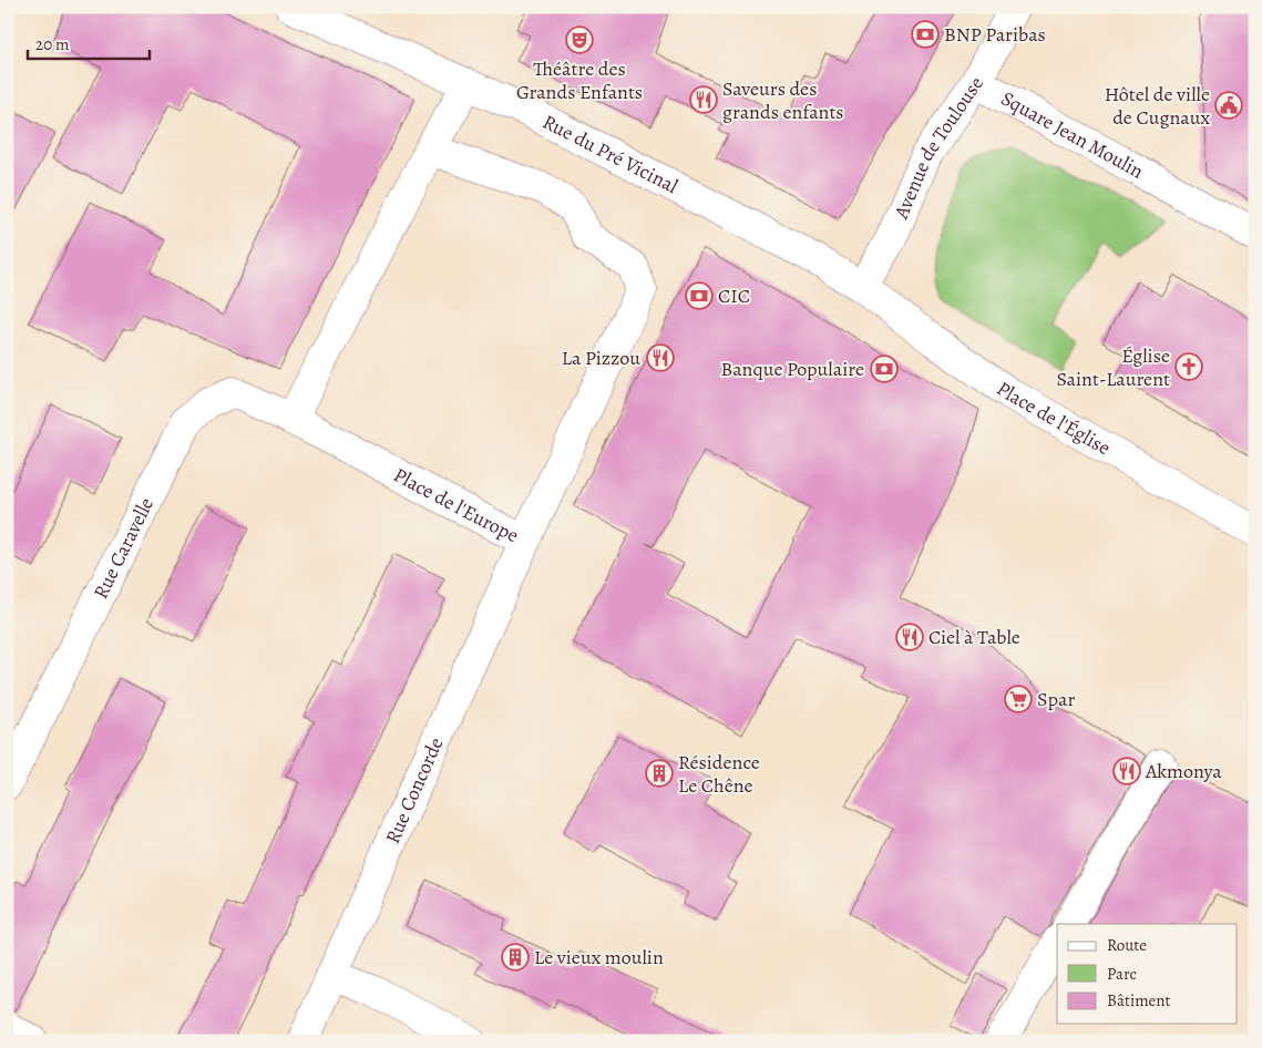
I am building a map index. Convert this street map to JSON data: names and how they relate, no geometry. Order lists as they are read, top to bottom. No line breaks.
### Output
{"streets":{"street":["Square Jean Moulin","Avenue de Toulouse","Rue du Pré Vicinal","Place de l'Église","Place de l'Europe","Rue Caravelle","Rue Concorde"]},"crossings":[["Square Jean Moulin","Avenue de Toulouse"],["Avenue de Toulouse","Rue du Pré Vicinal"],["Avenue de Toulouse","Place de l'Église"],["Rue du Pré Vicinal","Place de l'Église"],["Place de l'Europe","Rue Caravelle"],["Place de l'Europe","Rue Concorde"]],"places":{"bank":["BNP Paribas","CIC","Banque Populaire"],"theatre":["Théâtre des Grands Enfants"],"restaurant":["Saveurs des grands enfants","La Pizzou","Ciel à Table","Akmonya"],"public building":["Hôtel de ville de Cugnaux"],"church":["Église Saint-Laurent"],"supermarket":["Spar"],"building":["Résidence Le Chêne","Le vieux moulin"]},"legend":["Route","Parc","Bâtiment"],"scale_bar":"20 m"}
